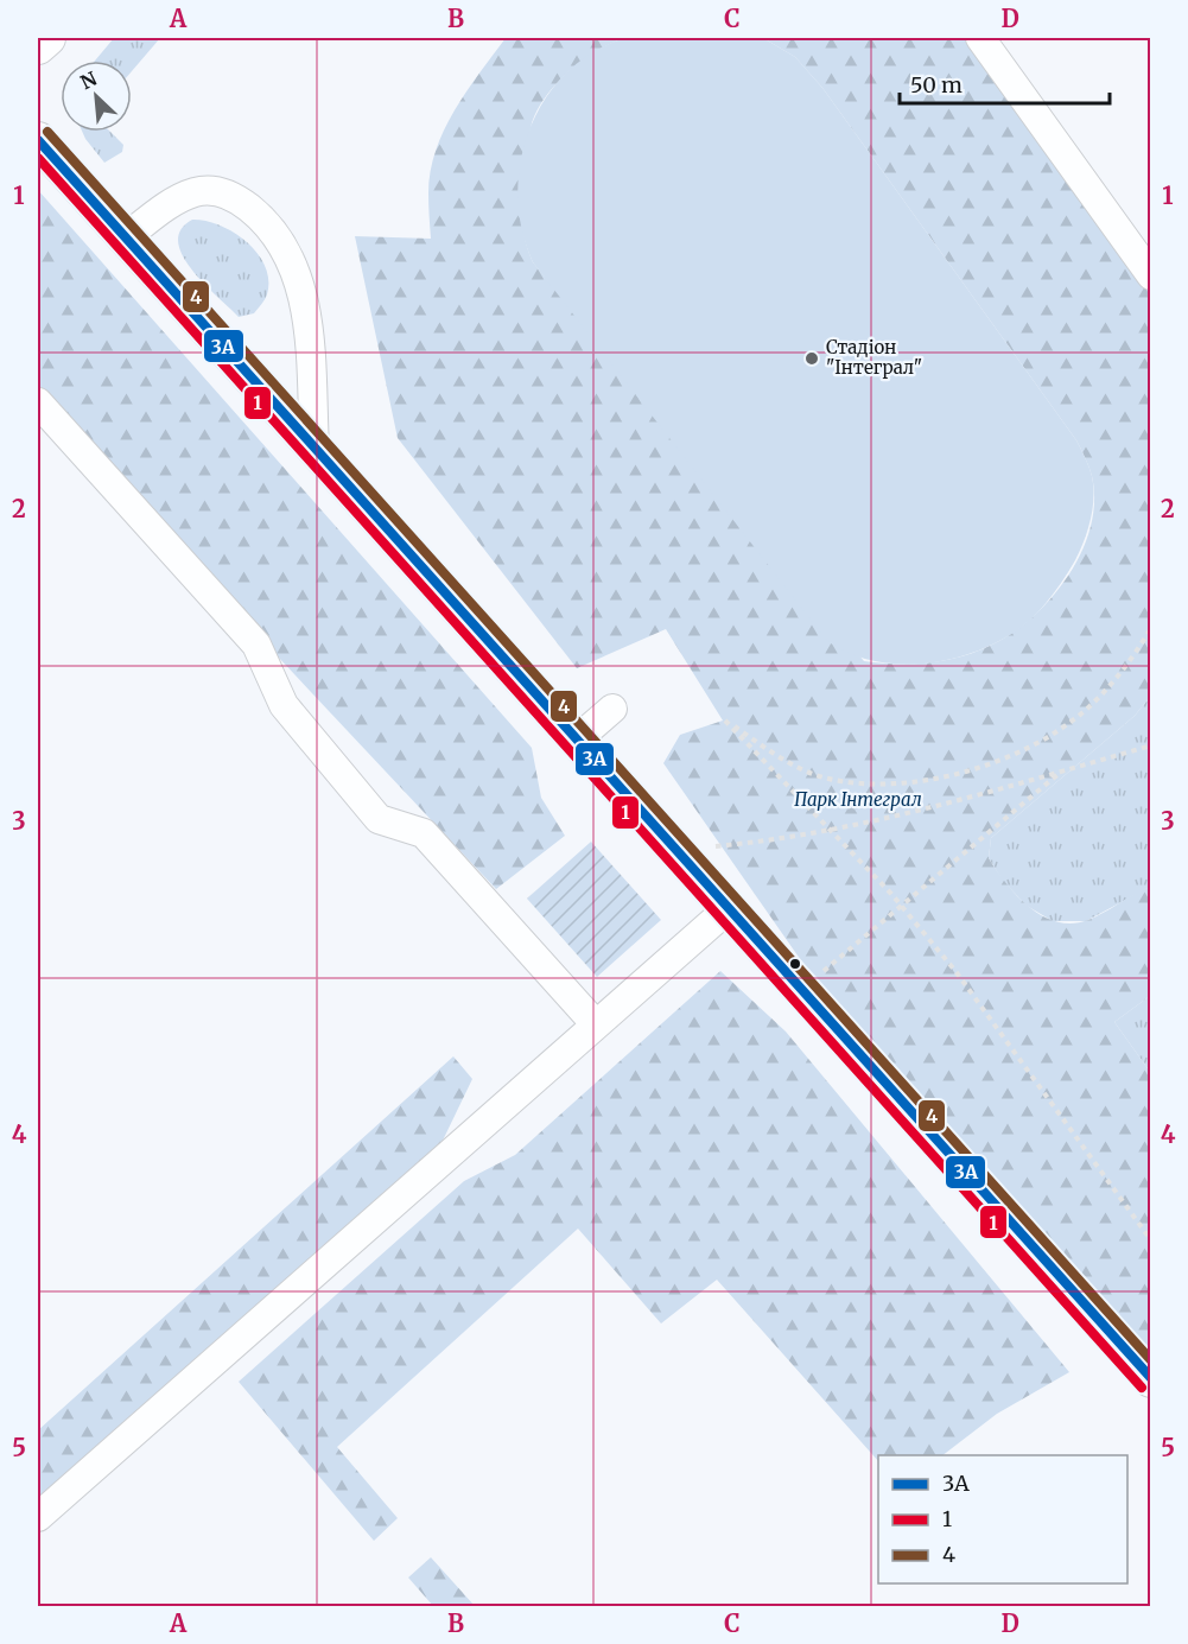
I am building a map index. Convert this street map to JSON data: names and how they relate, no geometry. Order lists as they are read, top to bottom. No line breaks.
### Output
{"parks":["Парк Інтеграл"],"places":["Стадіон \"Інтеграл\""],"lines":["transit line 4","transit line 3А","transit line 1"],"legend":["3А","1","4"],"scale_bar":"50 m","north":"top left","grid":{"columns":["A","B","C","D"],"rows":["1","2","3","4","5"]}}
